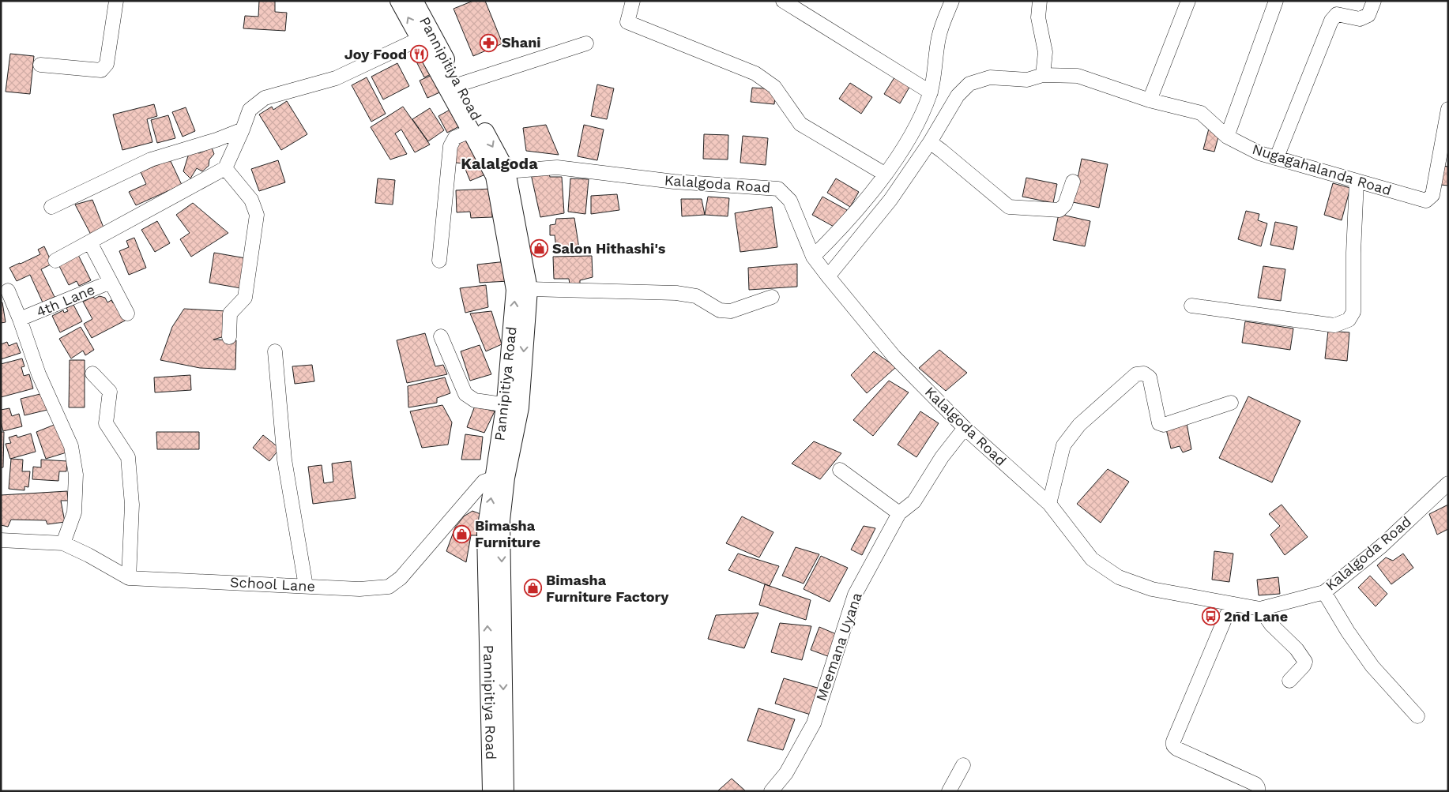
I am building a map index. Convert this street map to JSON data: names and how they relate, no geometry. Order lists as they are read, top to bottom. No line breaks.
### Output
{"streets":{"main road":["Pannipitiya Road"],"street":["Nugagahalanda Road","Kalalgoda Road","4th Lane","School Lane","Meemana Uyana"]},"crossings":[["Pannipitiya Road","Kalalgoda Road"],["Pannipitiya Road","School Lane"],["Nugagahalanda Road","Kalalgoda Road"],["Kalalgoda Road","Meemana Uyana"]],"districts":["Kalalgoda"],"places":{"pharmacy":["Shani"],"restaurant":["Joy Food"],"shop":["Salon Hithashi's","Bimasha Furniture","Bimasha Furniture Factory"],"bus stop":["2nd Lane"]}}
